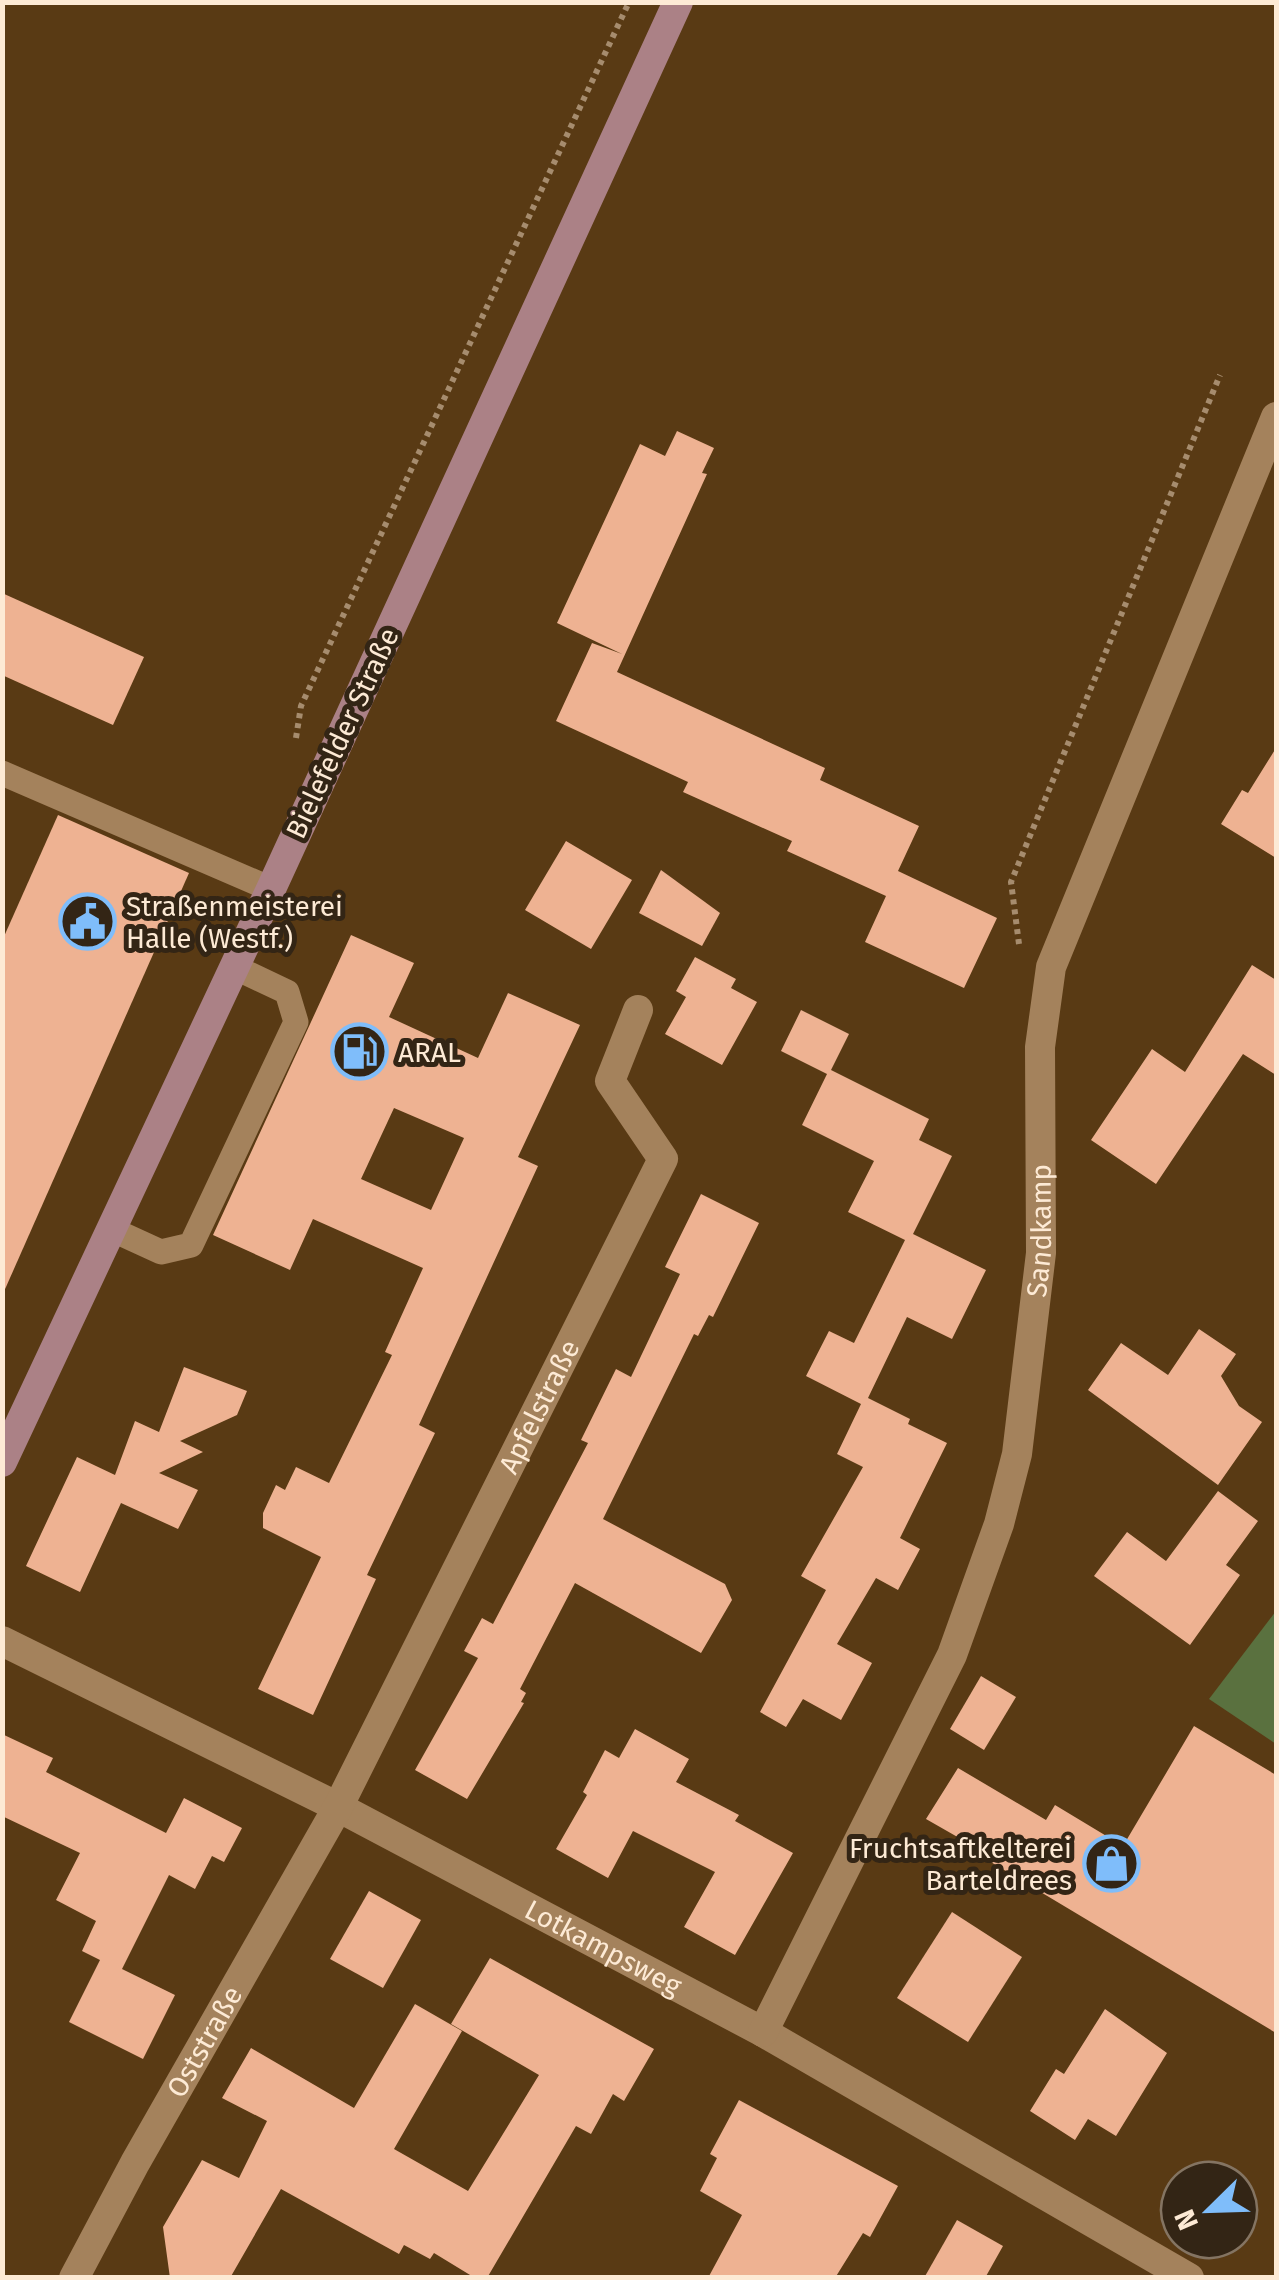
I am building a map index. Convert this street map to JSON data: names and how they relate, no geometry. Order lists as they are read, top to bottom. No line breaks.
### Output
{"streets":{"street":["Bielefelder Straße","Sandkamp","Apfelstraße","Lotkampsweg","Oststraße"]},"crossings":[["Sandkamp","Lotkampsweg"],["Apfelstraße","Lotkampsweg"],["Apfelstraße","Oststraße"],["Lotkampsweg","Oststraße"]],"places":{"public building":["Straßenmeisterei Halle (Westf.)"],"fuel station":["ARAL"],"shop":["Fruchtsaftkelterei Barteldrees"]},"north":"bottom left"}
